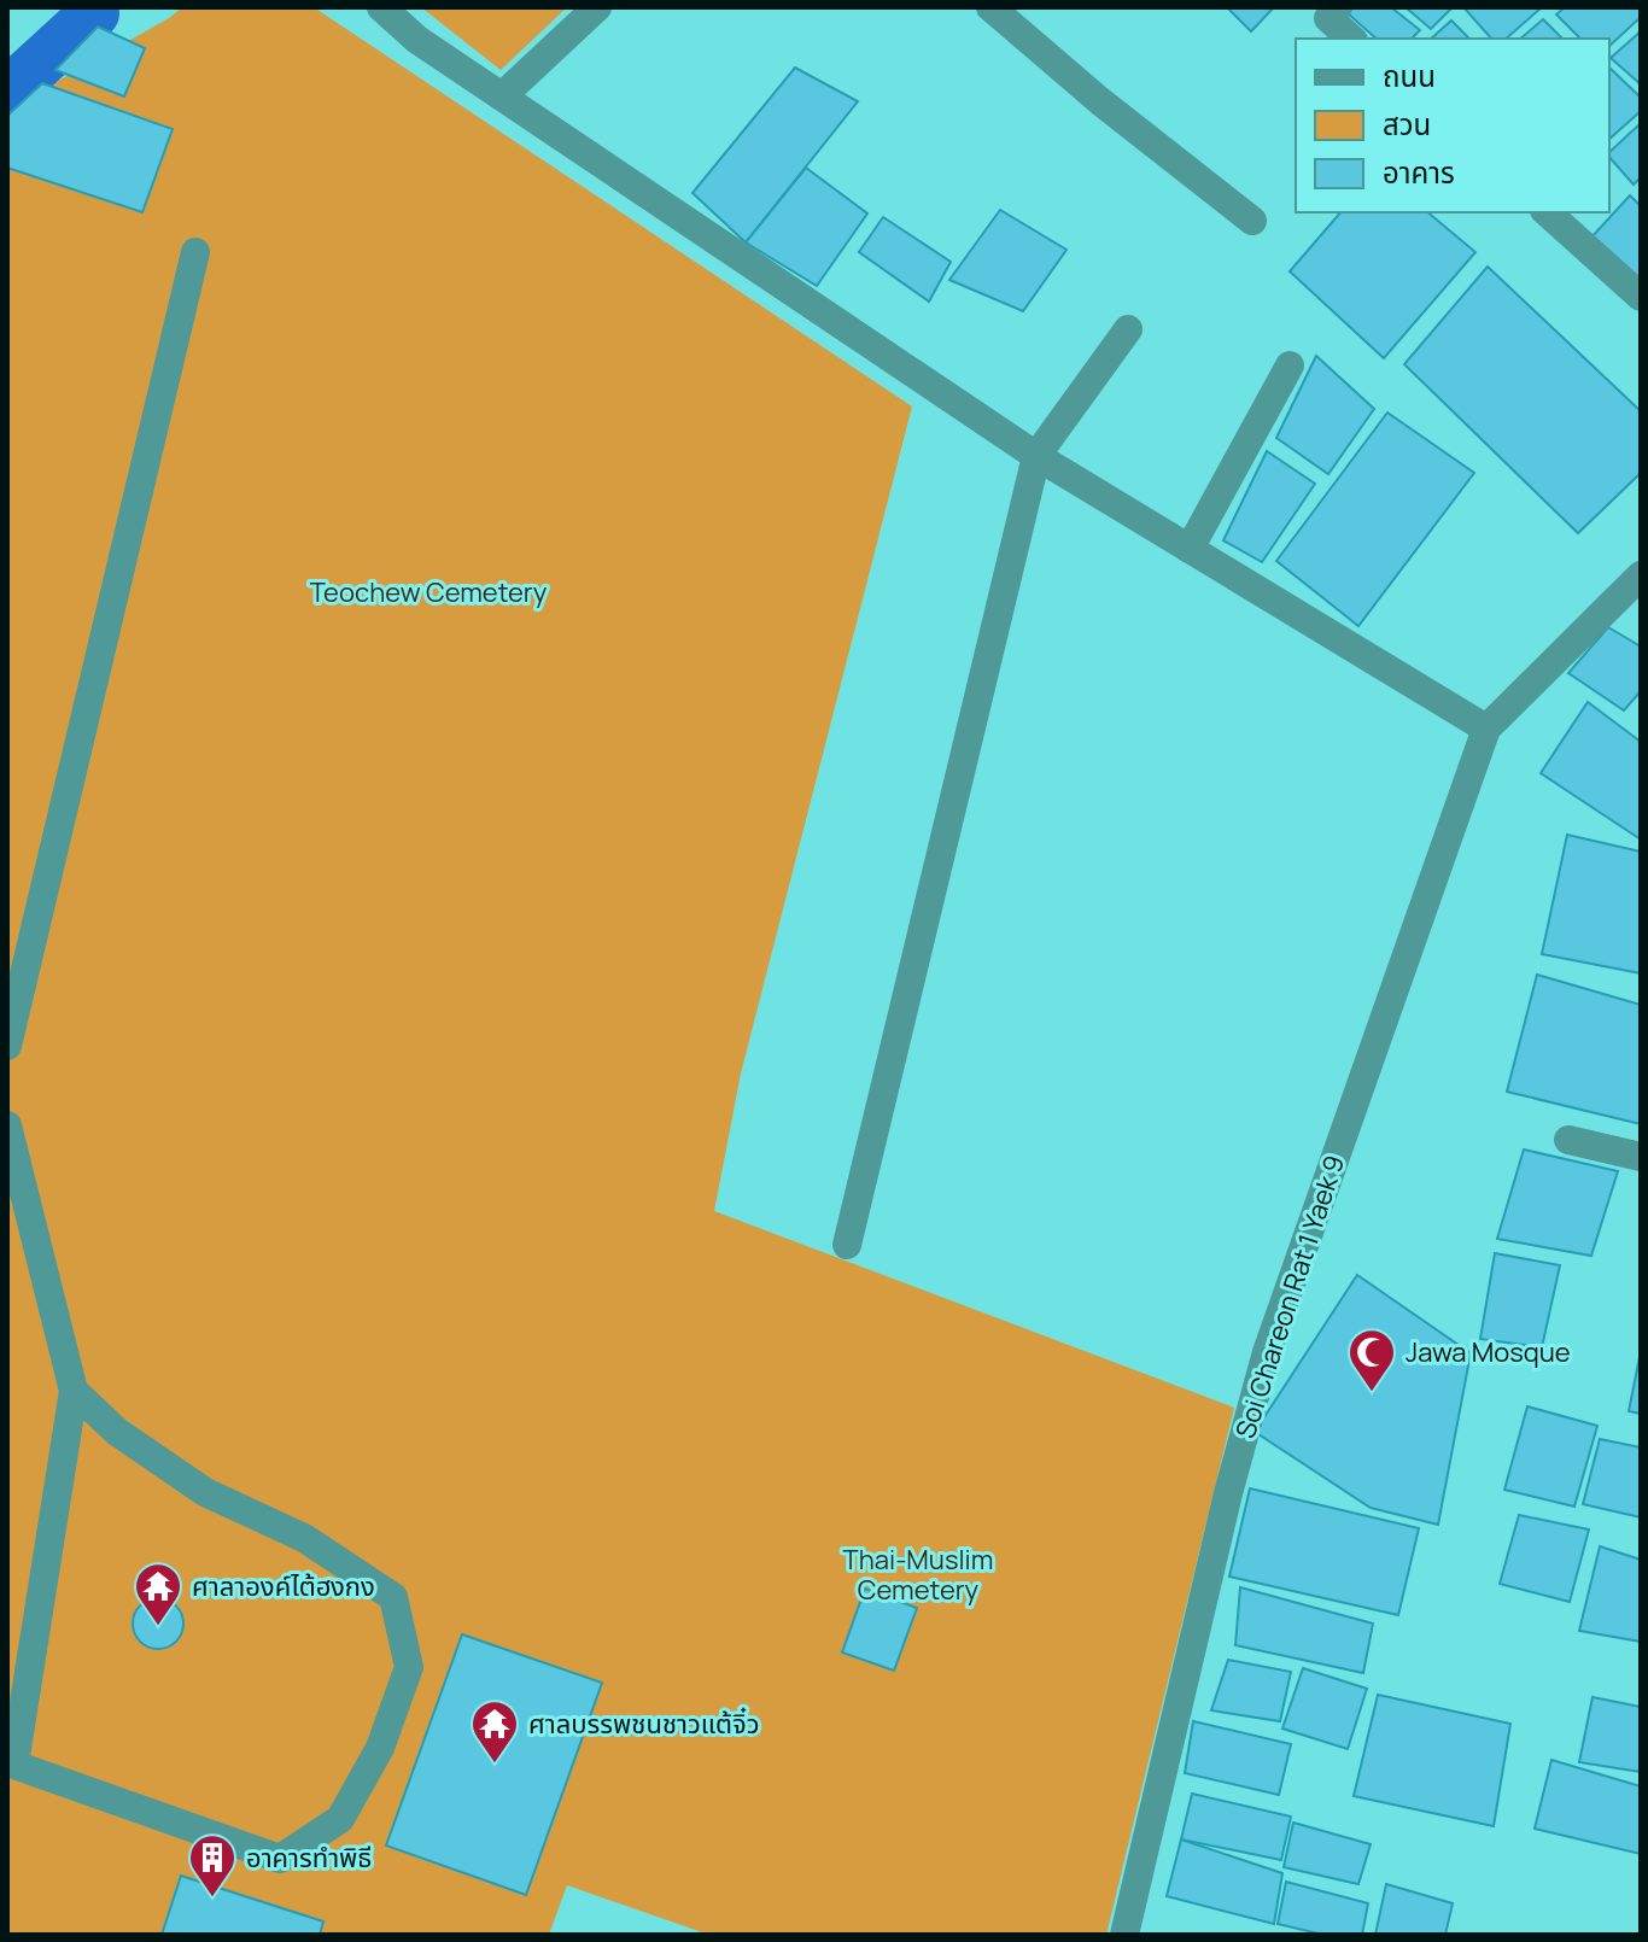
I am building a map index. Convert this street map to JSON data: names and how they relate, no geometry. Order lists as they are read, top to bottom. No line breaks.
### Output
{"streets":{"street":["Soi Chareon Rat 1 Yaek 9"]},"parks":["Teochew Cemetery","Thai-Muslim Cemetery"],"places":{"mosque":["Jawa Mosque"],"temple":["ศาลาองค์ไต้ฮงกง","ศาลบรรพชนชาวแต้จิ๋ว"],"building":["อาคารทำพิธี"]},"legend":["ถนน","สวน","อาคาร"]}
